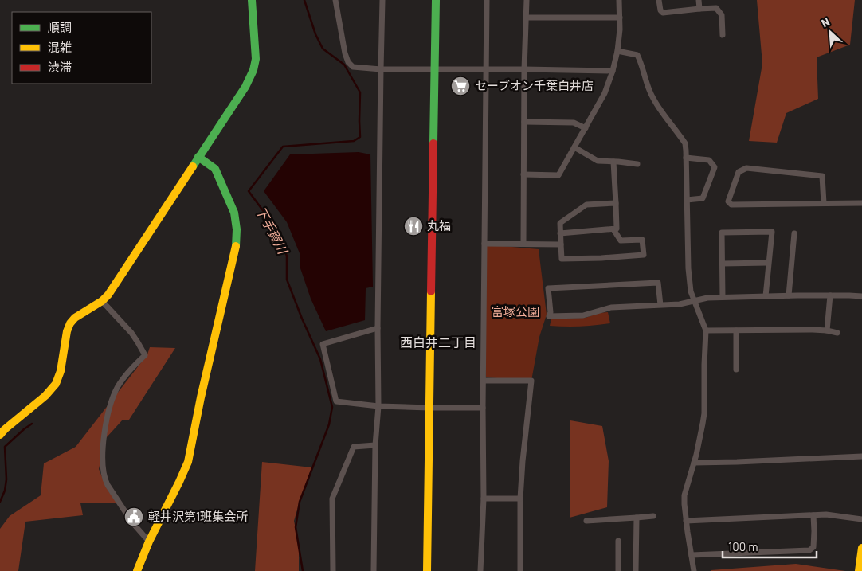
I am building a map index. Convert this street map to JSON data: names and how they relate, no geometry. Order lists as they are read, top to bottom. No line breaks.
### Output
{"districts":["西白井二丁目"],"water":["下手賀川"],"parks":["富塚公園"],"places":{"supermarket":["セーブオン千葉白井店"],"restaurant":["丸福"],"public building":["軽井沢第1班集会所"]},"legend":["順調","混雑","渋滞"],"scale_bar":"100 m","north":"top left"}
